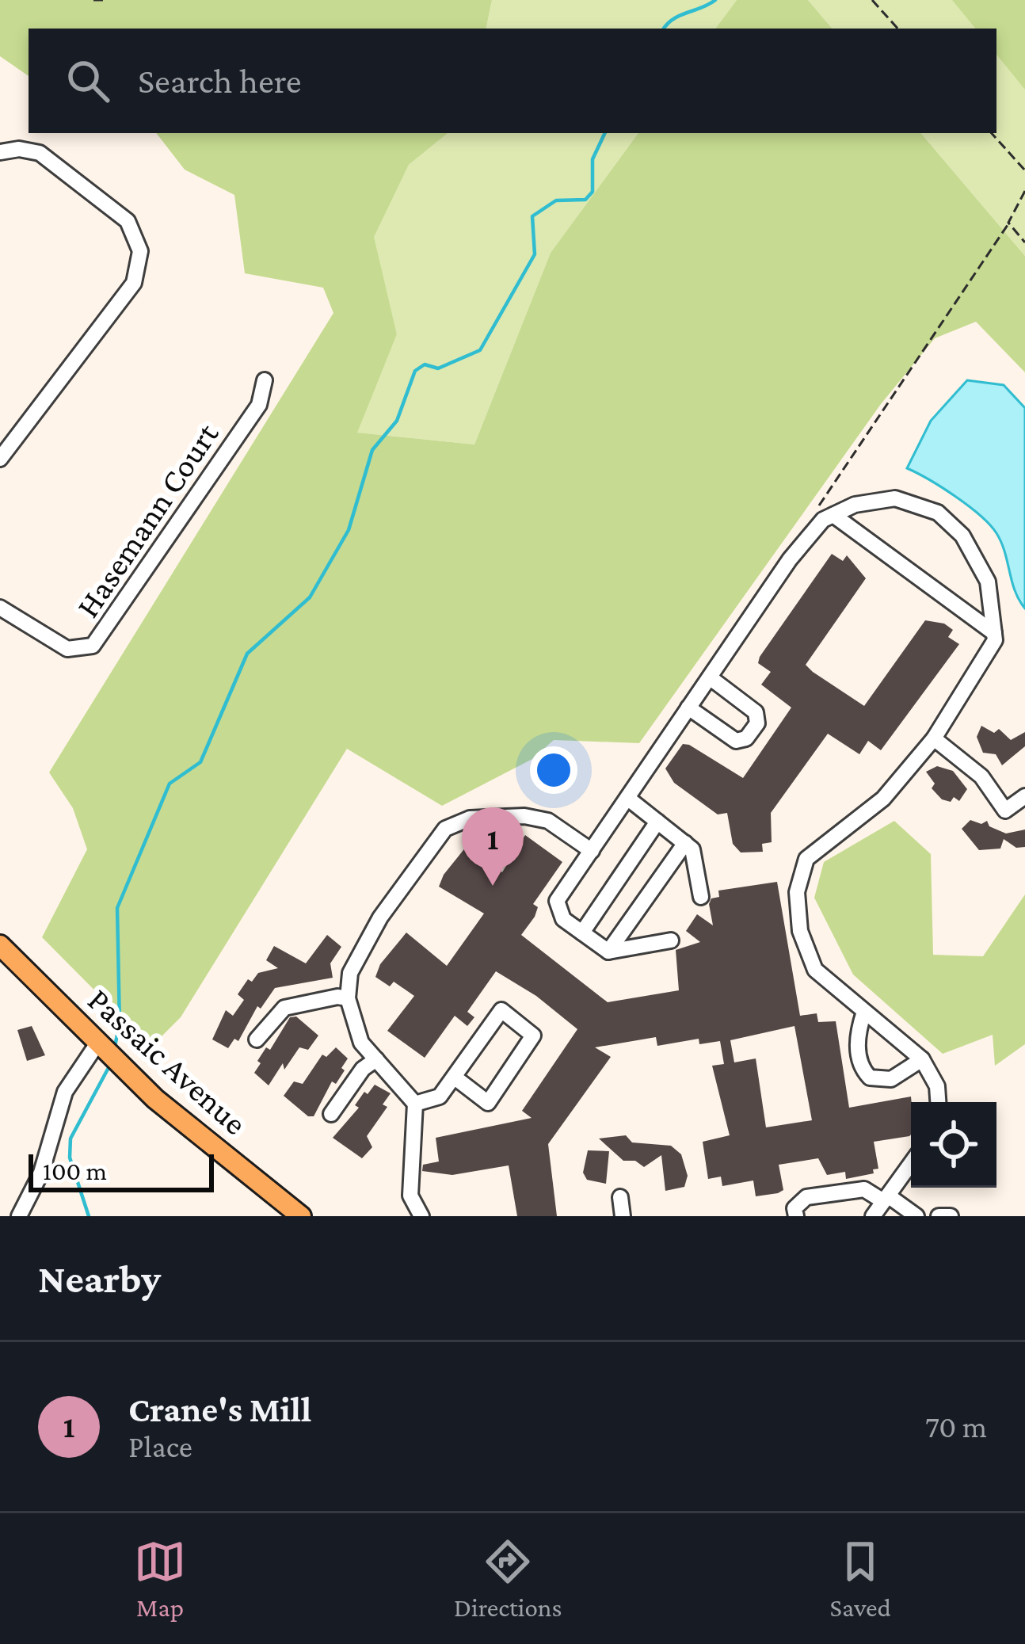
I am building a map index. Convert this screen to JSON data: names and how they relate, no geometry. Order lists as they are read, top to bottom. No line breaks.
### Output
{"streets":{"main road":["Passaic Avenue"],"street":["Hasemann Court"]},"scale_bar":"100 m","page":{"search":"Search here","pins":"1","scale":"100 m","heading":"Nearby","list":[{"mark":"1","name":"Crane's Mill","note":"Place","value":"70 m"}],"nav":["Map","Directions","Saved"]}}
